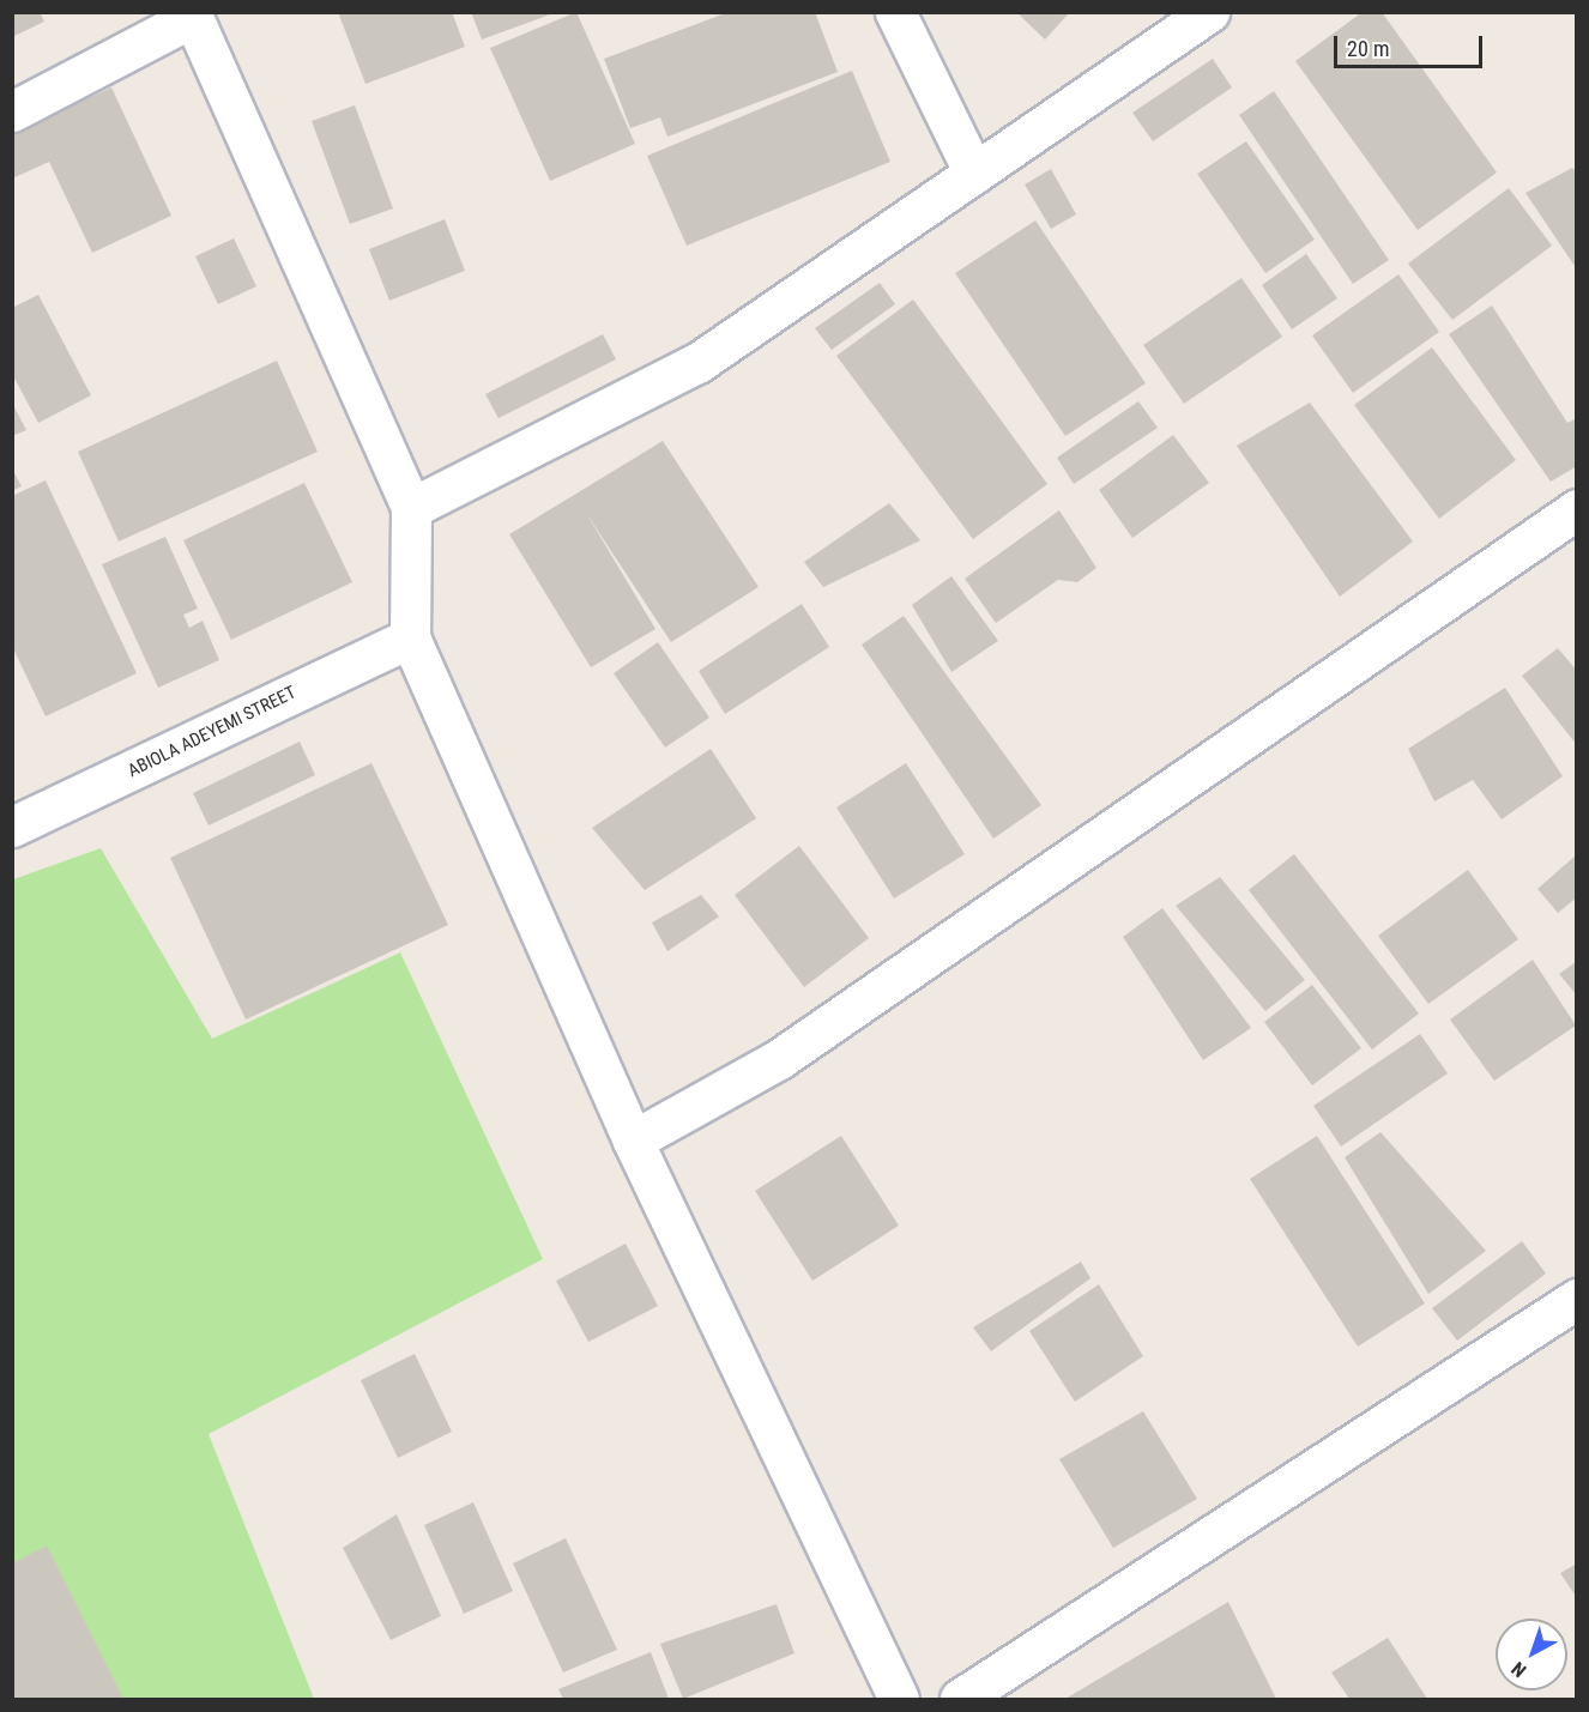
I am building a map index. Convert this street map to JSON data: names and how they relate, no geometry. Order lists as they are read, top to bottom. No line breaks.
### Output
{"streets":{"street":["ABIOLA ADEYEMI STREET"]},"scale_bar":"20 m","north":"bottom left"}
